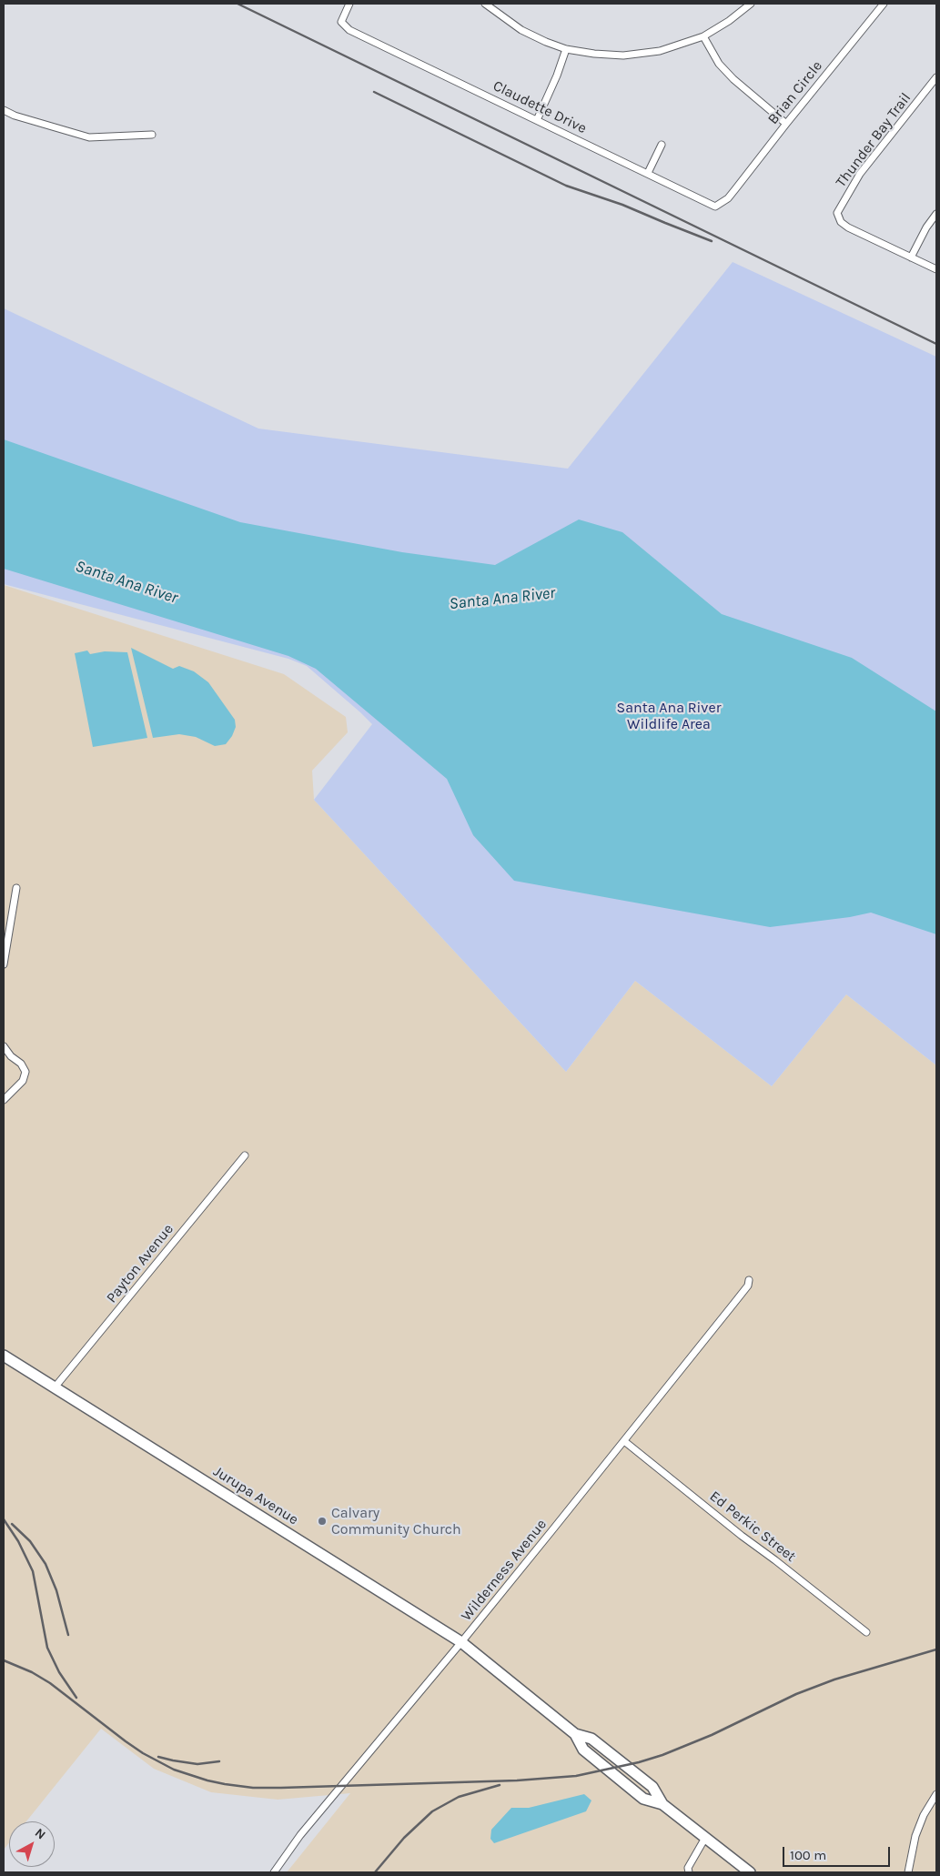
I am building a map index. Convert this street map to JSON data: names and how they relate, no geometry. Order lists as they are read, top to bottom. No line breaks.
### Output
{"streets":{"main road":["Jurupa Avenue"],"street":["Brian Circle","Claudette Drive","Thunder Bay Trail","Payton Avenue","Ed Perkic Street","Wilderness Avenue"]},"crossings":[["Brian Circle","Claudette Drive"],["Payton Avenue","Jurupa Avenue"],["Jurupa Avenue","Wilderness Avenue"],["Ed Perkic Street","Wilderness Avenue"]],"water":["Santa Ana River"],"parks":["Santa Ana River Wildlife Area"],"places":["Calvary Community Church"],"scale_bar":"100 m","north":"top right"}
